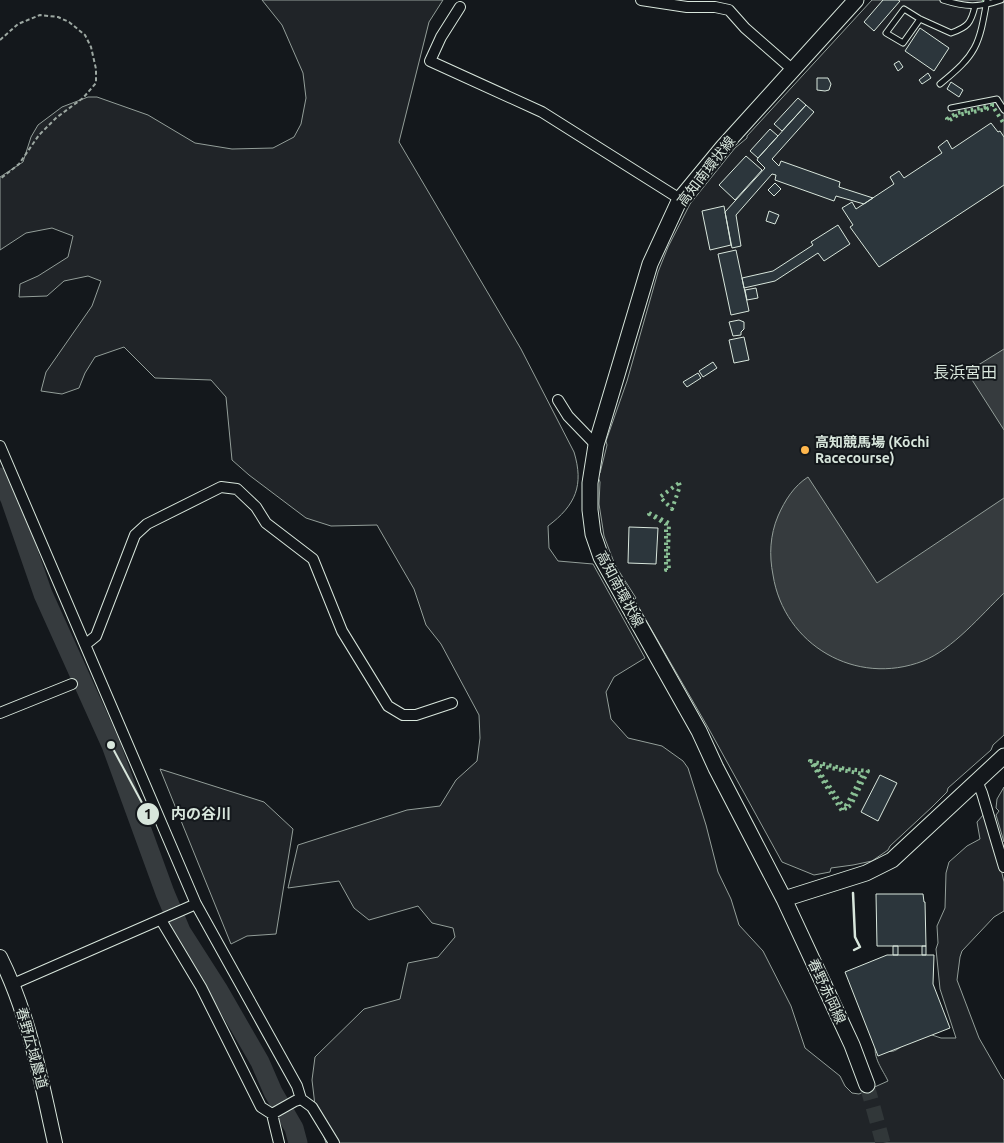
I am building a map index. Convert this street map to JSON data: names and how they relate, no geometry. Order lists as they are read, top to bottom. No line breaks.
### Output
{"streets":{"main road":["高知南環状線","春野赤岡線"],"street":["春野広域農道"]},"crossings":[["高知南環状線","春野赤岡線"]],"districts":["長浜宮田"],"places":["高知競馬場 (Kōchi Racecourse)","内の谷川"]}
